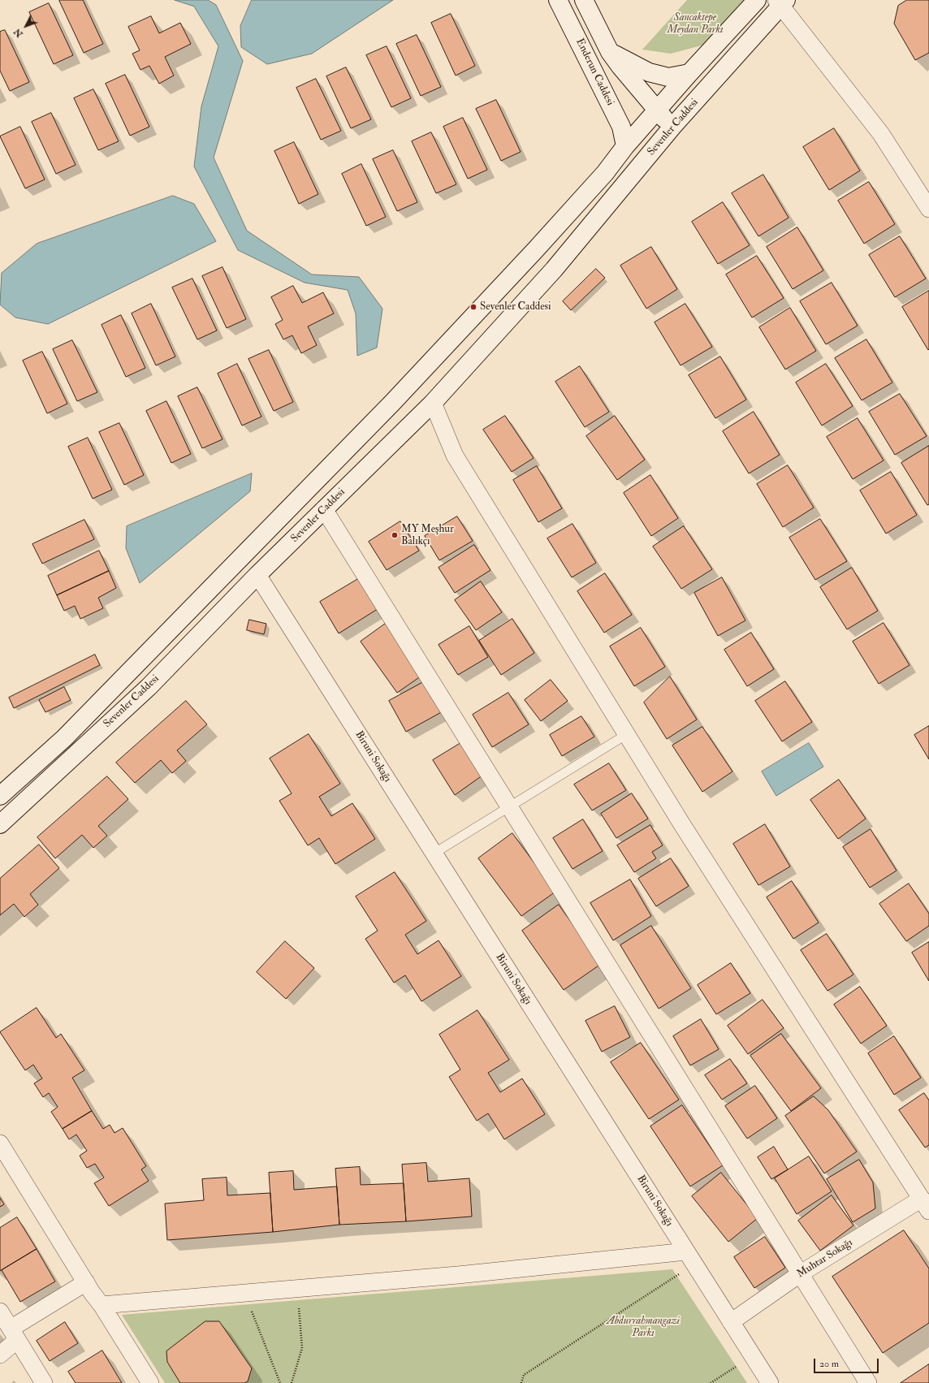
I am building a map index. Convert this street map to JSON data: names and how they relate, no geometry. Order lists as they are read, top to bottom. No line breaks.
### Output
{"streets":{"main road":["Enderun Caddesi","Sevenler Caddesi"],"street":["Biruni Sokağı","Muhtar Sokağı"]},"crossings":[["Enderun Caddesi","Sevenler Caddesi"],["Sevenler Caddesi","Biruni Sokağı"],["Biruni Sokağı","Muhtar Sokağı"]],"parks":["Sancaktepe Meydan Parkı","Abdurrahmangazi Parkı"],"places":["Sevenler Caddesi","MY Meşhur Balıkçı"],"scale_bar":"20 m","north":"bottom left"}
